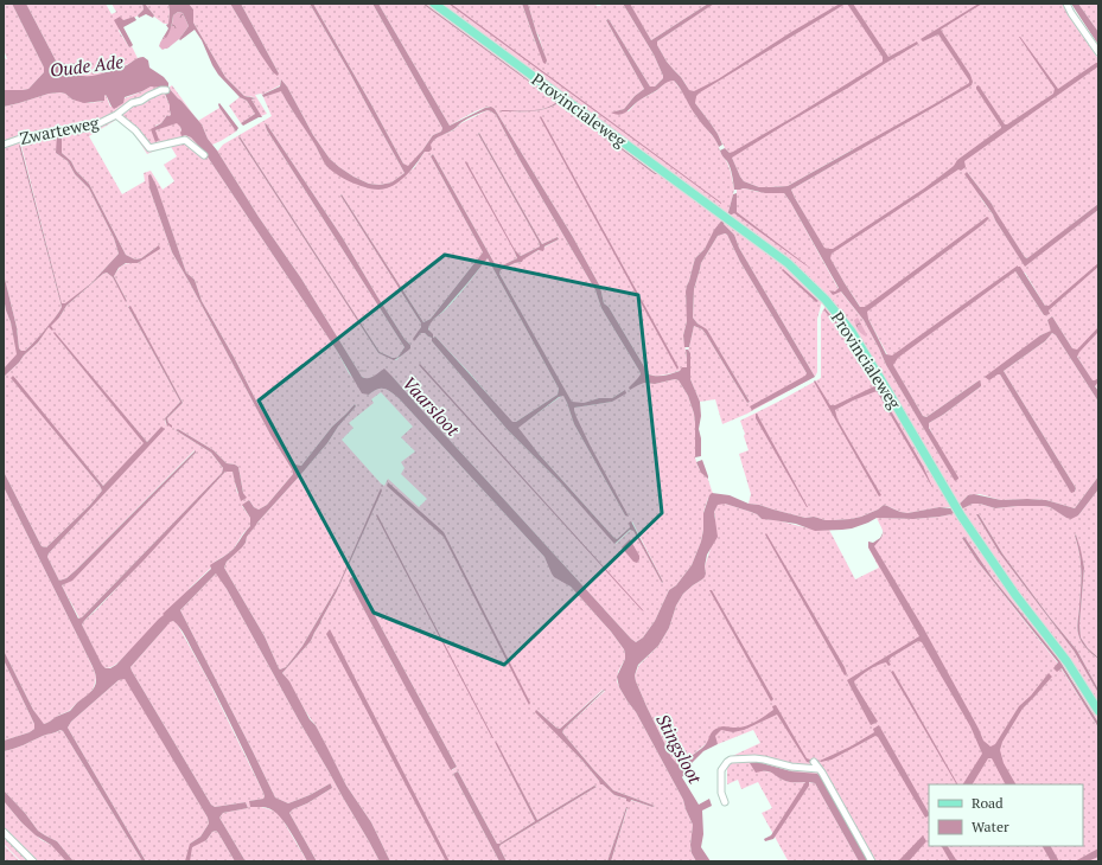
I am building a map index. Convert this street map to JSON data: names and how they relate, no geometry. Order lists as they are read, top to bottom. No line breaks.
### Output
{"streets":{"main road":["Provincialeweg"],"street":["Zwarteweg"]},"water":["Oude Ade","Vaarsloot","Stingsloot"],"legend":["Road","Water"]}
